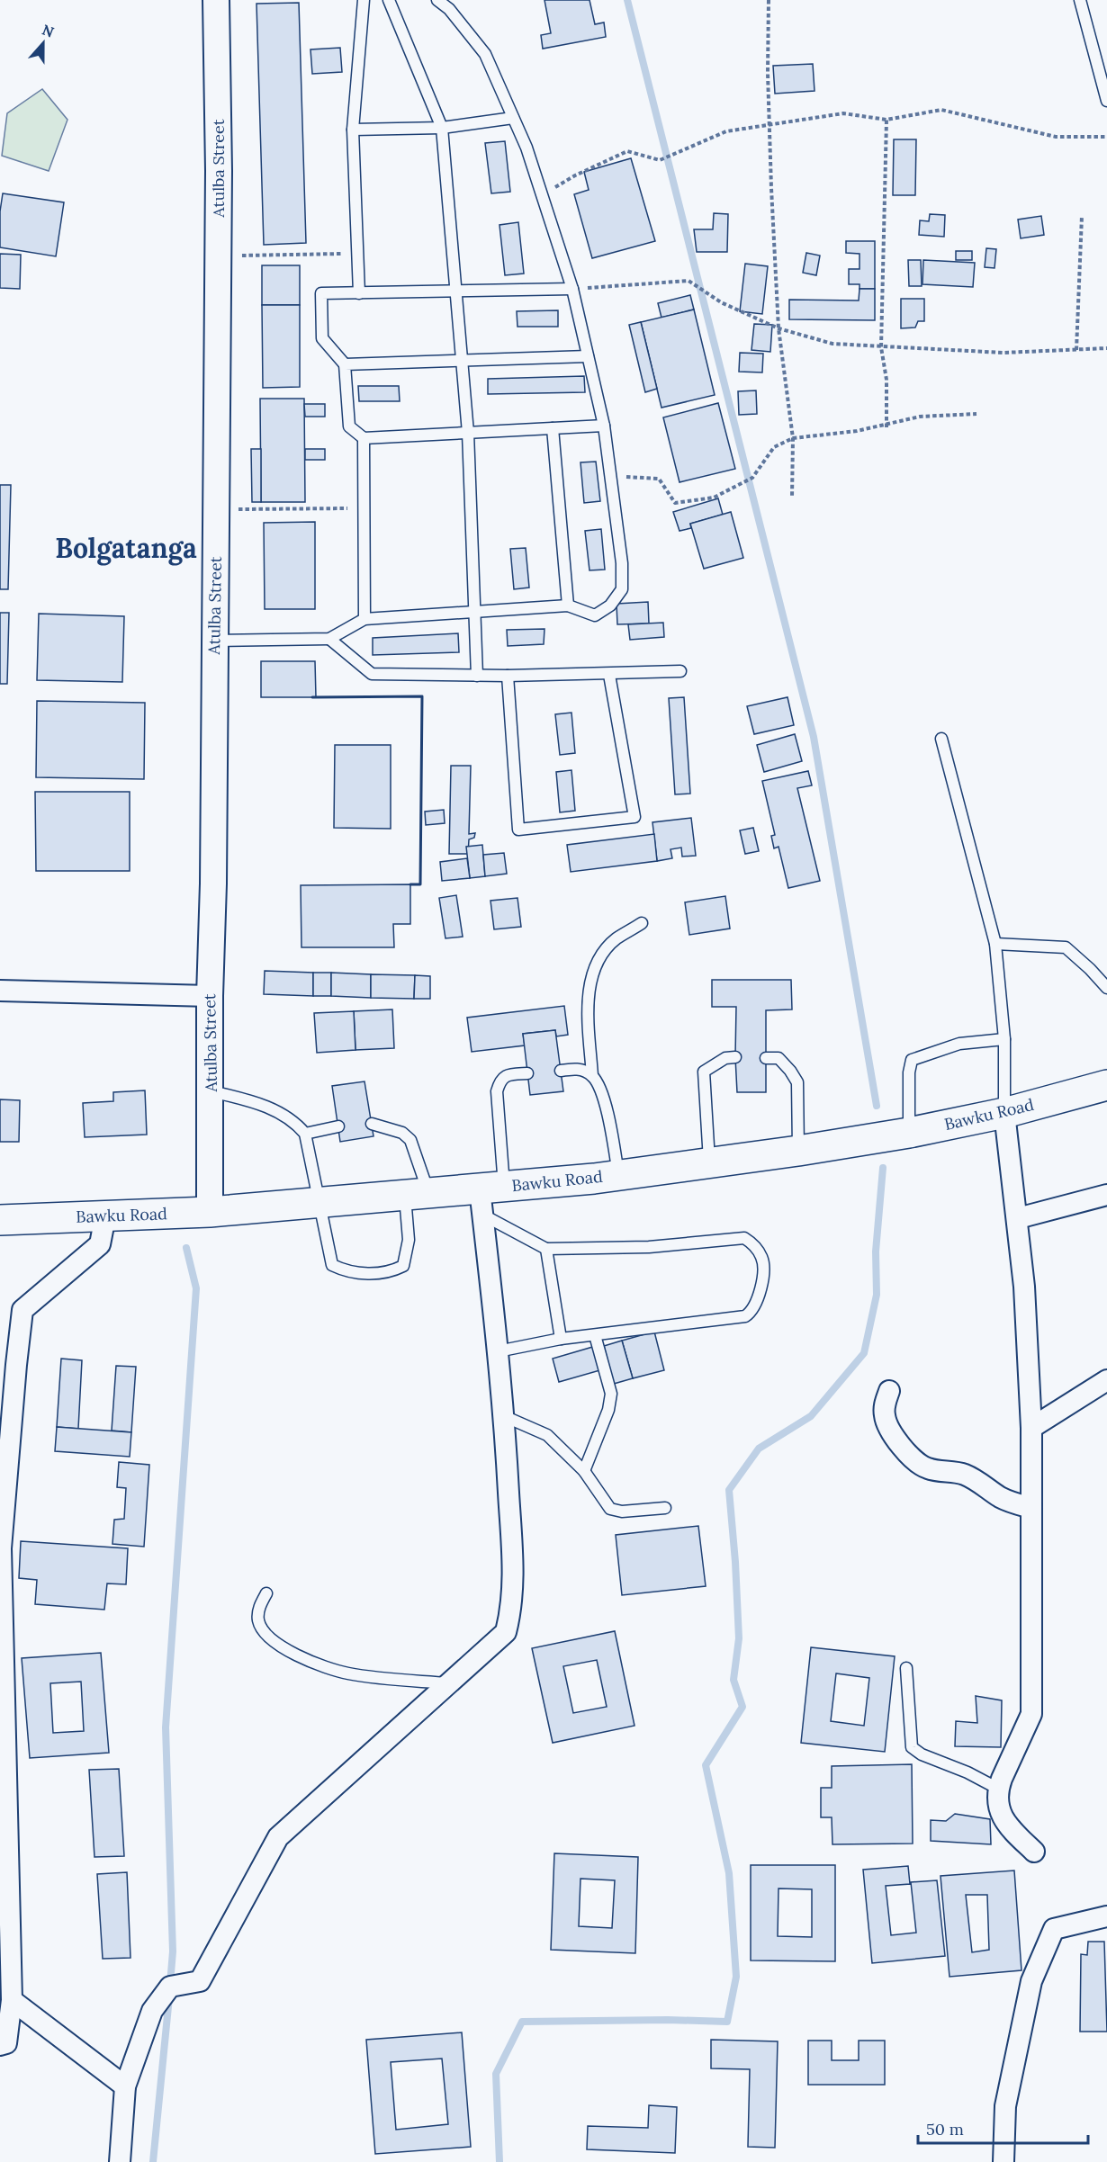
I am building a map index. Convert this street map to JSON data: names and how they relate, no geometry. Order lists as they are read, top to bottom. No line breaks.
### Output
{"streets":{"highway":["Bawku Road"],"street":["Atulba Street"]},"crossings":[["Atulba Street","Bawku Road"]],"districts":["Bolgatanga"],"scale_bar":"50 m","north":"top"}
